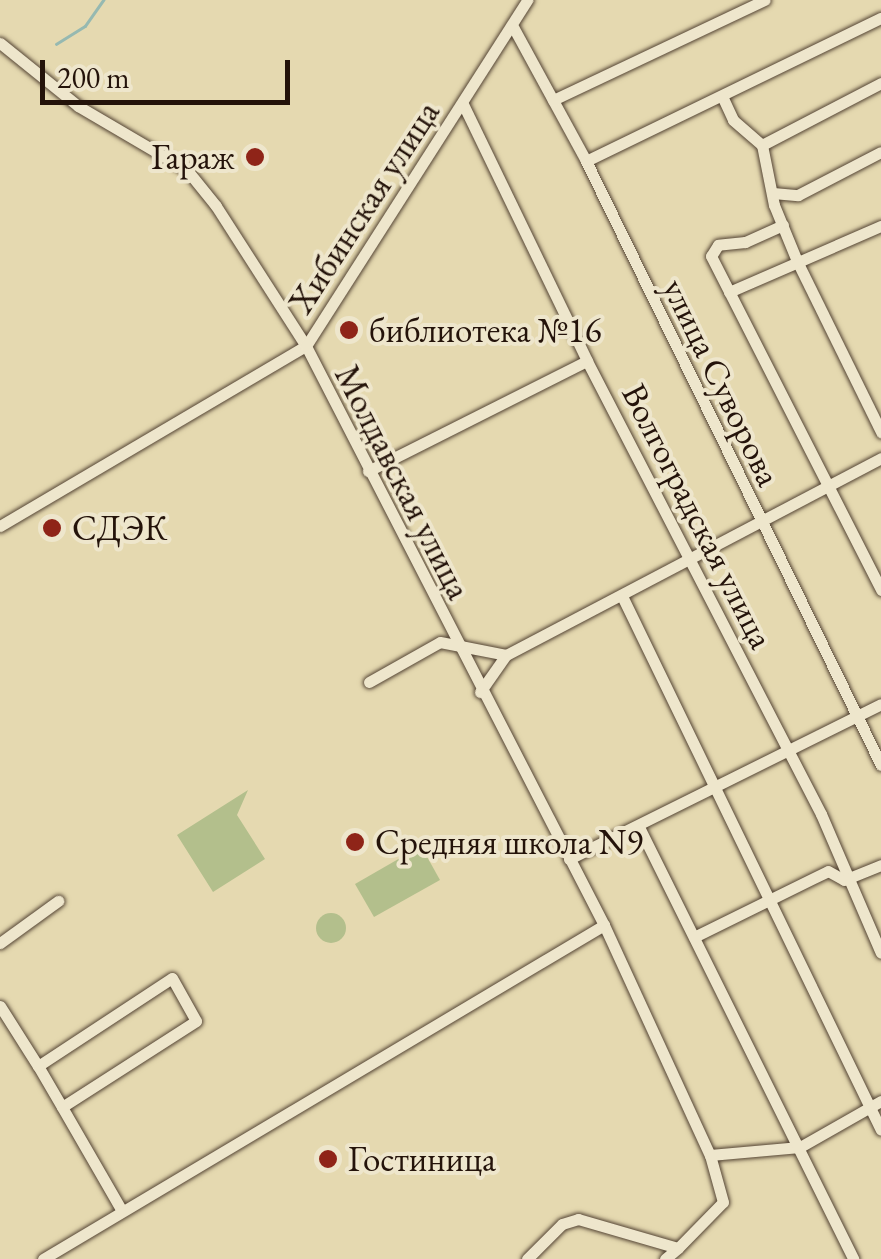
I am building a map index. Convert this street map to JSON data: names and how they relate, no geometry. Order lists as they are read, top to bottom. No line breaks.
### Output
{"streets":{"street":["Хибинская улица","улица Суворова","Молдавская улица","Волгоградская улица"]},"crossings":[["Хибинская улица","улица Суворова"],["Хибинская улица","Молдавская улица"],["Хибинская улица","Волгоградская улица"]],"places":["Гараж","библиотека №16","СДЭК","Средняя школа N9","Гостиница"],"scale_bar":"200 m"}
